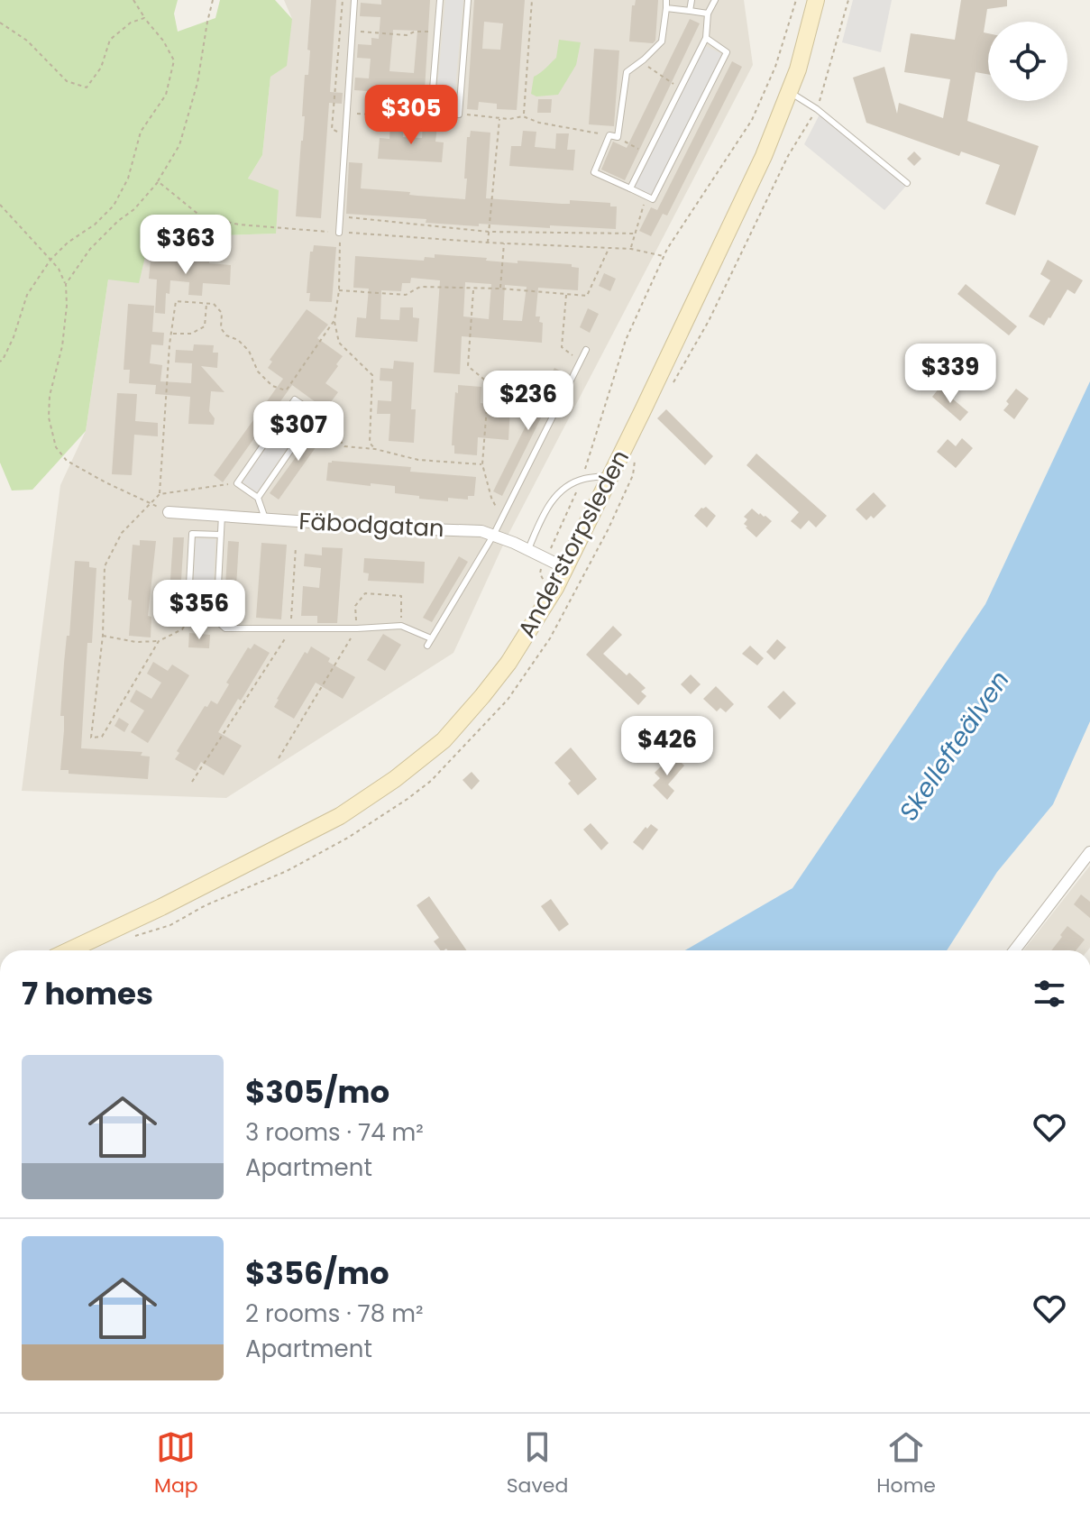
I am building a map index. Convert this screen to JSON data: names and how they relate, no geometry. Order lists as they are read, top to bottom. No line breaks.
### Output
{"streets":{"main road":["Anderstorpsleden"],"street":["Fäbodgatan"]},"crossings":[["Fäbodgatan","Anderstorpsleden"]],"water":["Skellefteälven"],"page":{"price":["$305","$363","$339","$236","$307","$356","$426"],"heading":"7 homes","list":[{"name":"$305/mo","note":"3 rooms · 74 m² · Apartment"},{"name":"$356/mo","note":"2 rooms · 78 m² · Apartment"}],"tabs":["Map","Saved","Home"]}}
